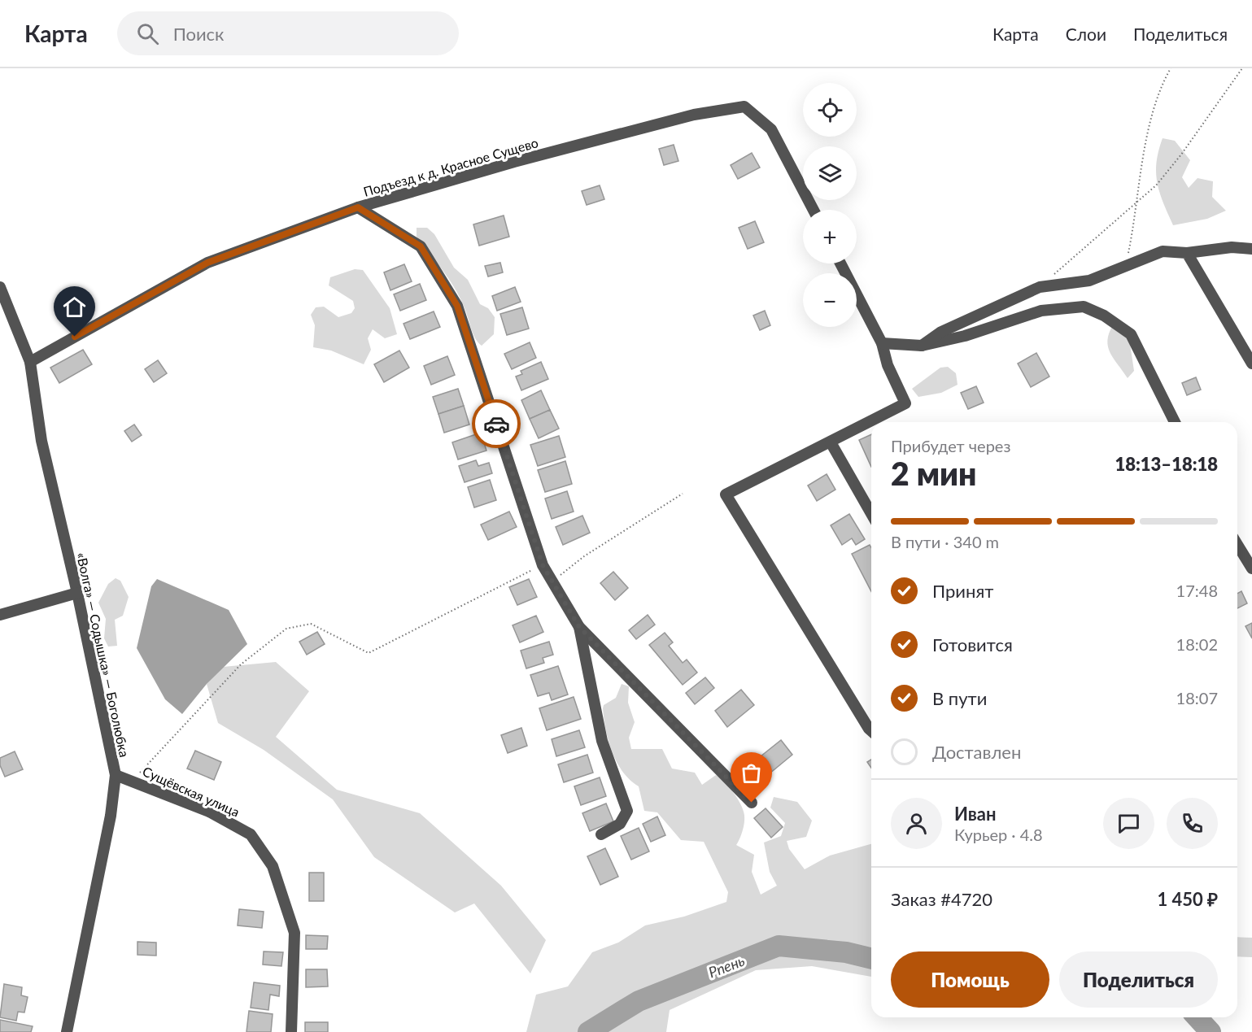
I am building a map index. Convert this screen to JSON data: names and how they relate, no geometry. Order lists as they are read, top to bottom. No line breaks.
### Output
{"streets":{"street":["Подъезд к д. Красное Сущево","«Волга» — Содышка» — Боголюбка","Сущёвская улица"]},"crossings":[["Подъезд к д. Красное Сущево","«Волга» — Содышка» — Боголюбка"],["«Волга» — Содышка» — Боголюбка","Сущёвская улица"]],"water":["Рпень"],"page":{"header":"Карта","search":"Поиск","nav":["Карта","Слои","Поделиться"],"map_buttons":["+","−"],"heading":["2 мин","Прибудет через","18:13–18:18"],"panel":["Иван","Курьер · 4.8","Заказ #4720","1 450 ₽"],"bar":"В пути · 340 m","list":[["Принят","17:48"],["Готовится","18:02"],["В пути","18:07"],"Доставлен"],"buttons":["Помощь","Поделиться"]}}
